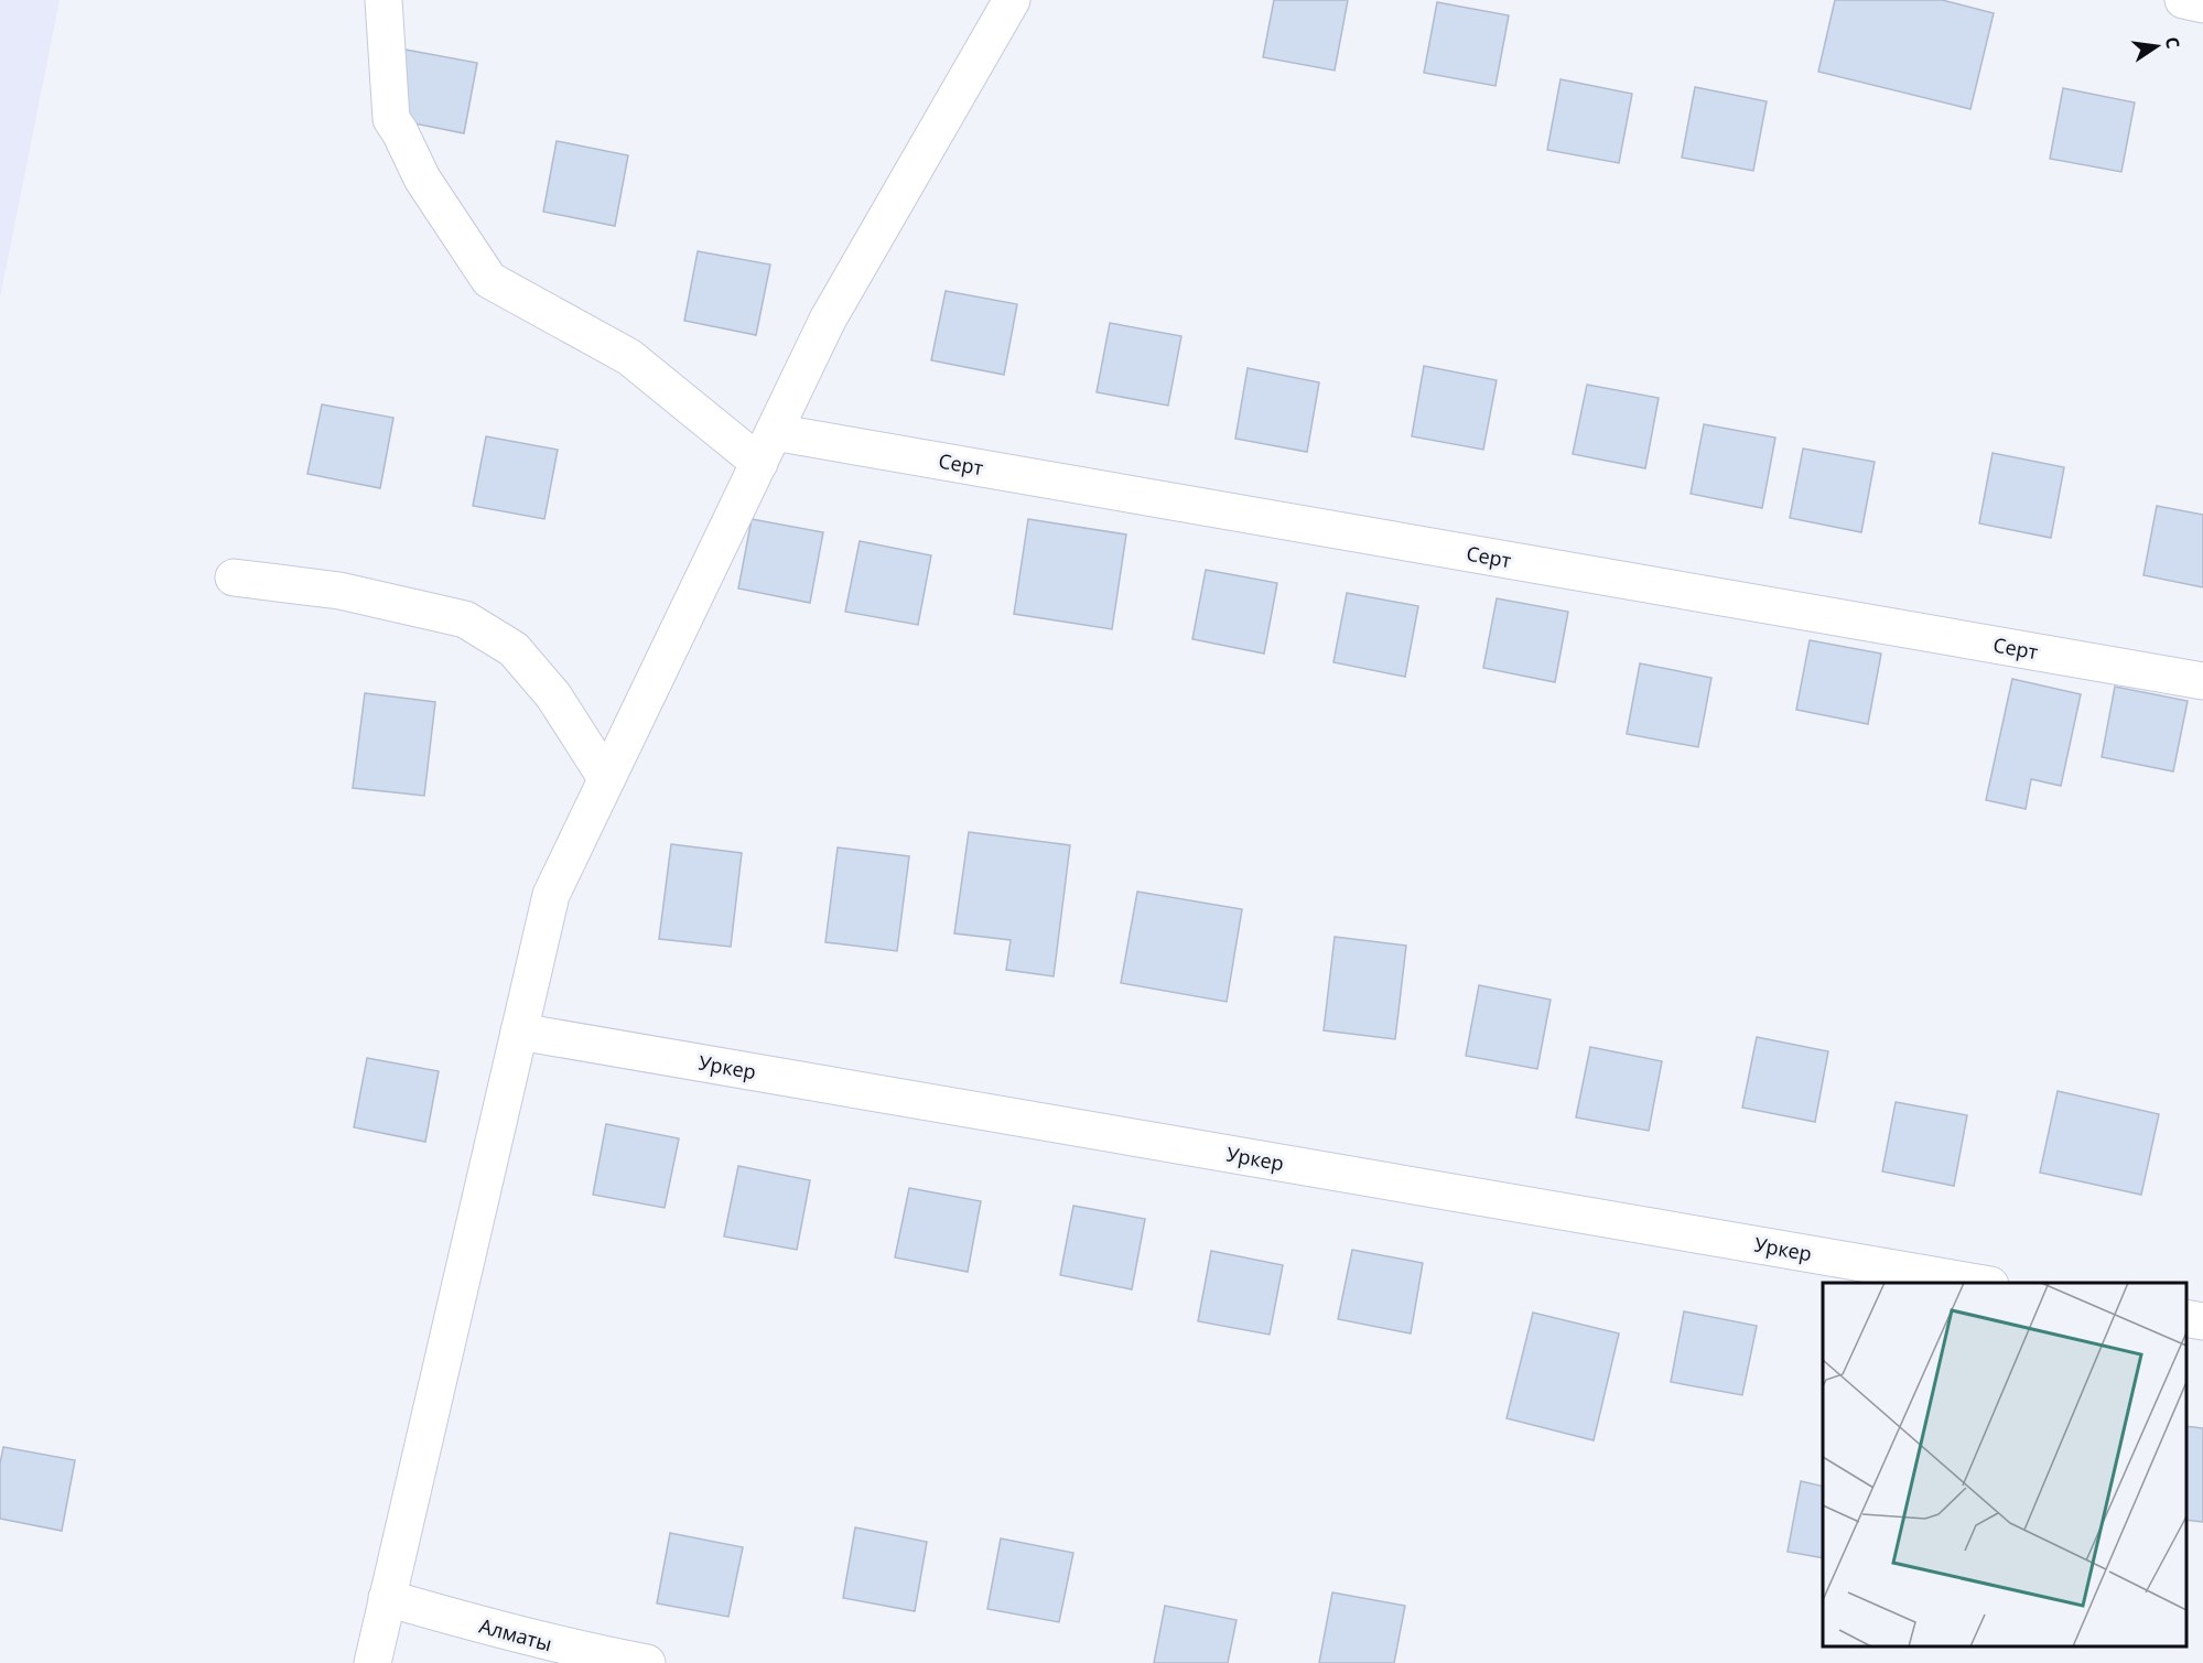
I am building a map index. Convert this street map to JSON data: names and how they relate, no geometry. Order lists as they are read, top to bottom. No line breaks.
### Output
{"streets":{"street":["Серт","Уркер","Алматы"]},"north":"right"}
